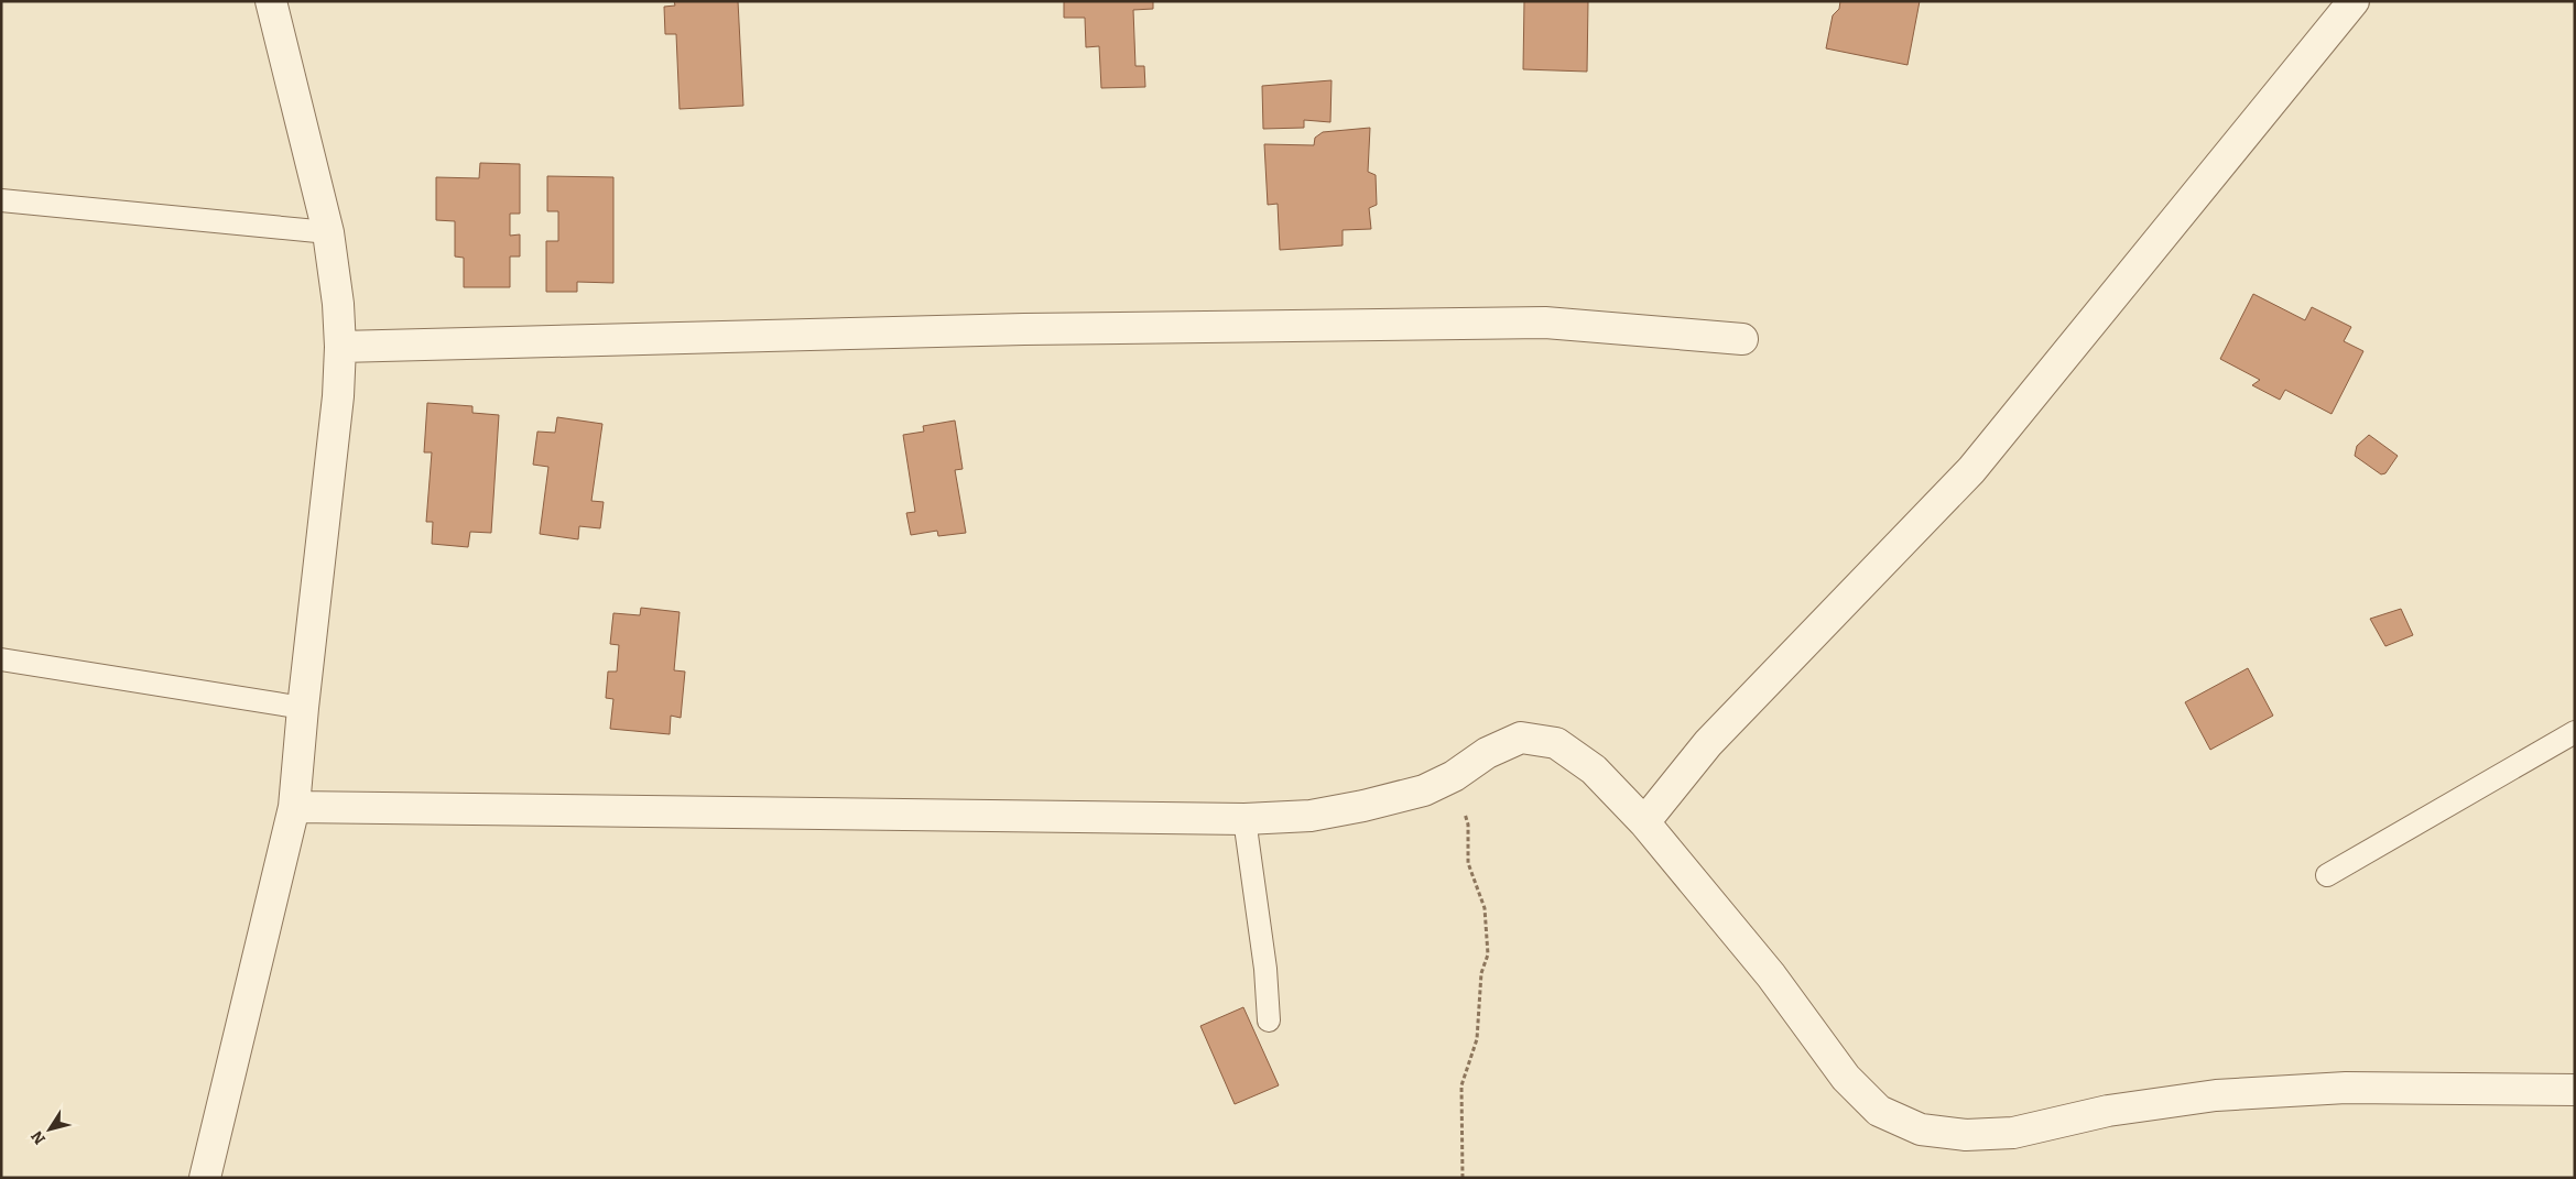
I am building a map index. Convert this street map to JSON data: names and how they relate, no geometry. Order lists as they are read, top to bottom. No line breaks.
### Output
{"north":"bottom left"}
